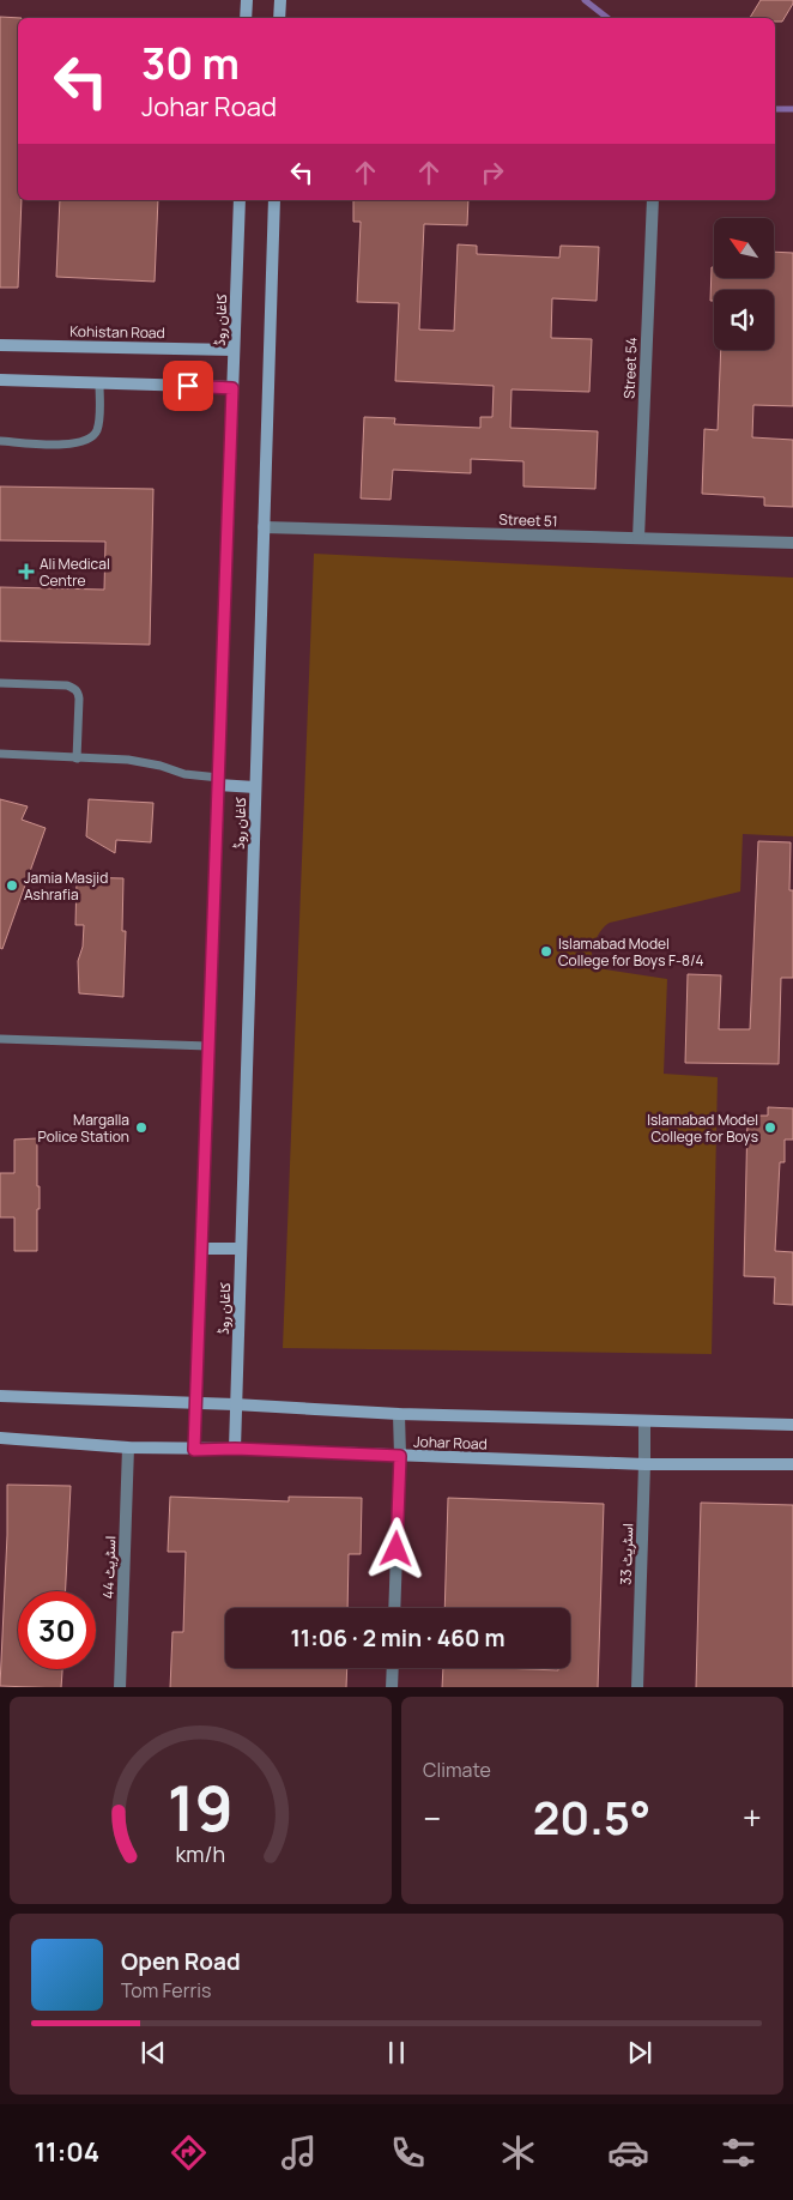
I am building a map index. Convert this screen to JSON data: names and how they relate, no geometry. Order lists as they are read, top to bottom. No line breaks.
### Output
{"streets":{"street":["کاغان روڈ","Kohistan Road","Street 54","Street 51","Johar Road","اسٹریٹ 33","اسٹریٹ 44"]},"crossings":[["کاغان روڈ","Kohistan Road"],["کاغان روڈ","Street 51"],["کاغان روڈ","Johar Road"],["Street 54","Street 51"],["Johar Road","اسٹریٹ 33"],["Johar Road","اسٹریٹ 44"]],"places":{"health":["Ali Medical Centre"],"other":["Jamia Masjid Ashrafia","Islamabad Model College for Boys F-8/4","Margalla Police Station","Islamabad Model College for Boys"]},"north":"top left","page":{"turn":["30 m","Johar Road"],"limit":"30","trip":"11:06 · 2 min · 460 m","tile":"Climate","heat":["−","20.5°","+"],"song":["Open Road","Tom Ferris"],"tabs":"11:04","gauge":["19","km/h"]}}
